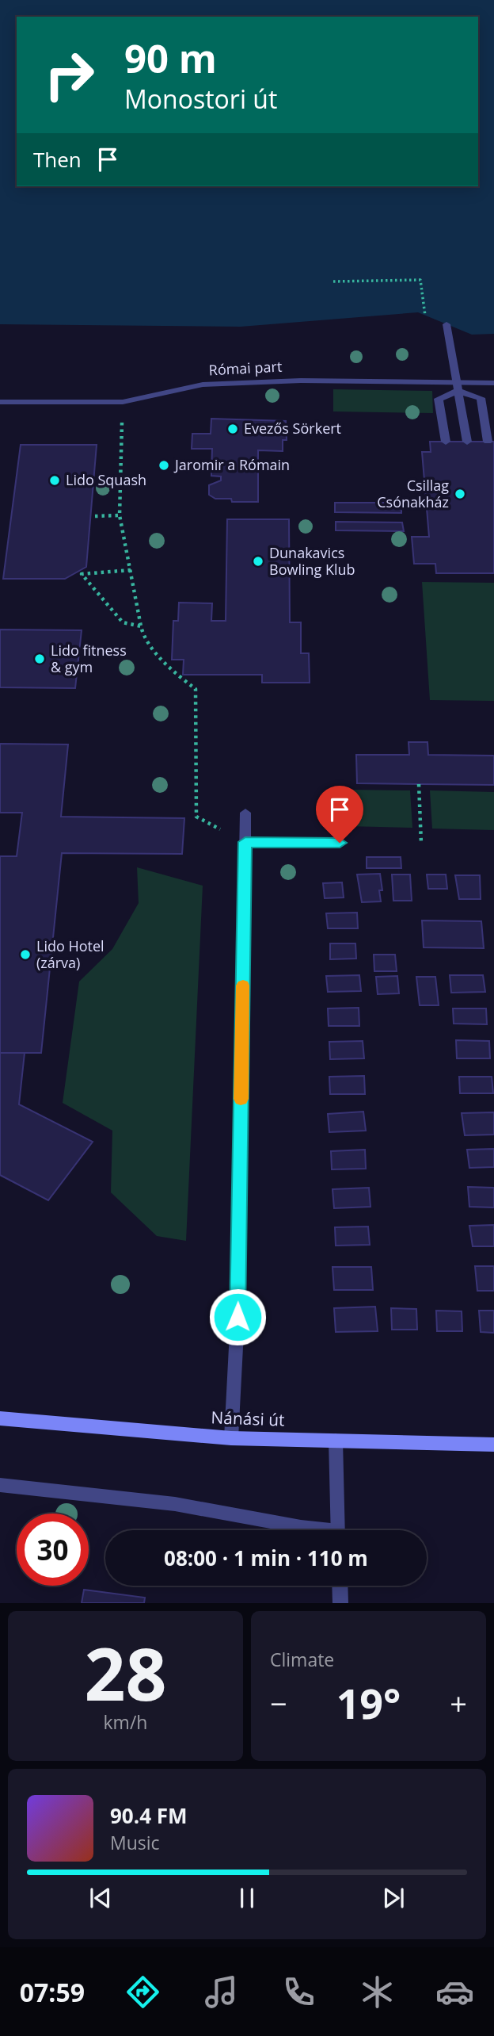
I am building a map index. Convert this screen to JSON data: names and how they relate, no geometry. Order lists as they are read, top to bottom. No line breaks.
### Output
{"streets":{"street":["Római part","Nánási út"]},"places":["Evezős Sörkert","Jaromir a Rómain","Lido Squash","Csillag Csónakház","Dunakavics Bowling Klub","Lido fitness & gym","Lido Hotel (zárva)"],"page":{"turn":["90 m","Monostori út"],"then":"Then","limit":"30","trip":"08:00 · 1 min · 110 m","tile":[["28","km/h"],"Climate"],"heat":["−","19°","+"],"song":["90.4 FM","Music"],"tabs":"07:59"}}
